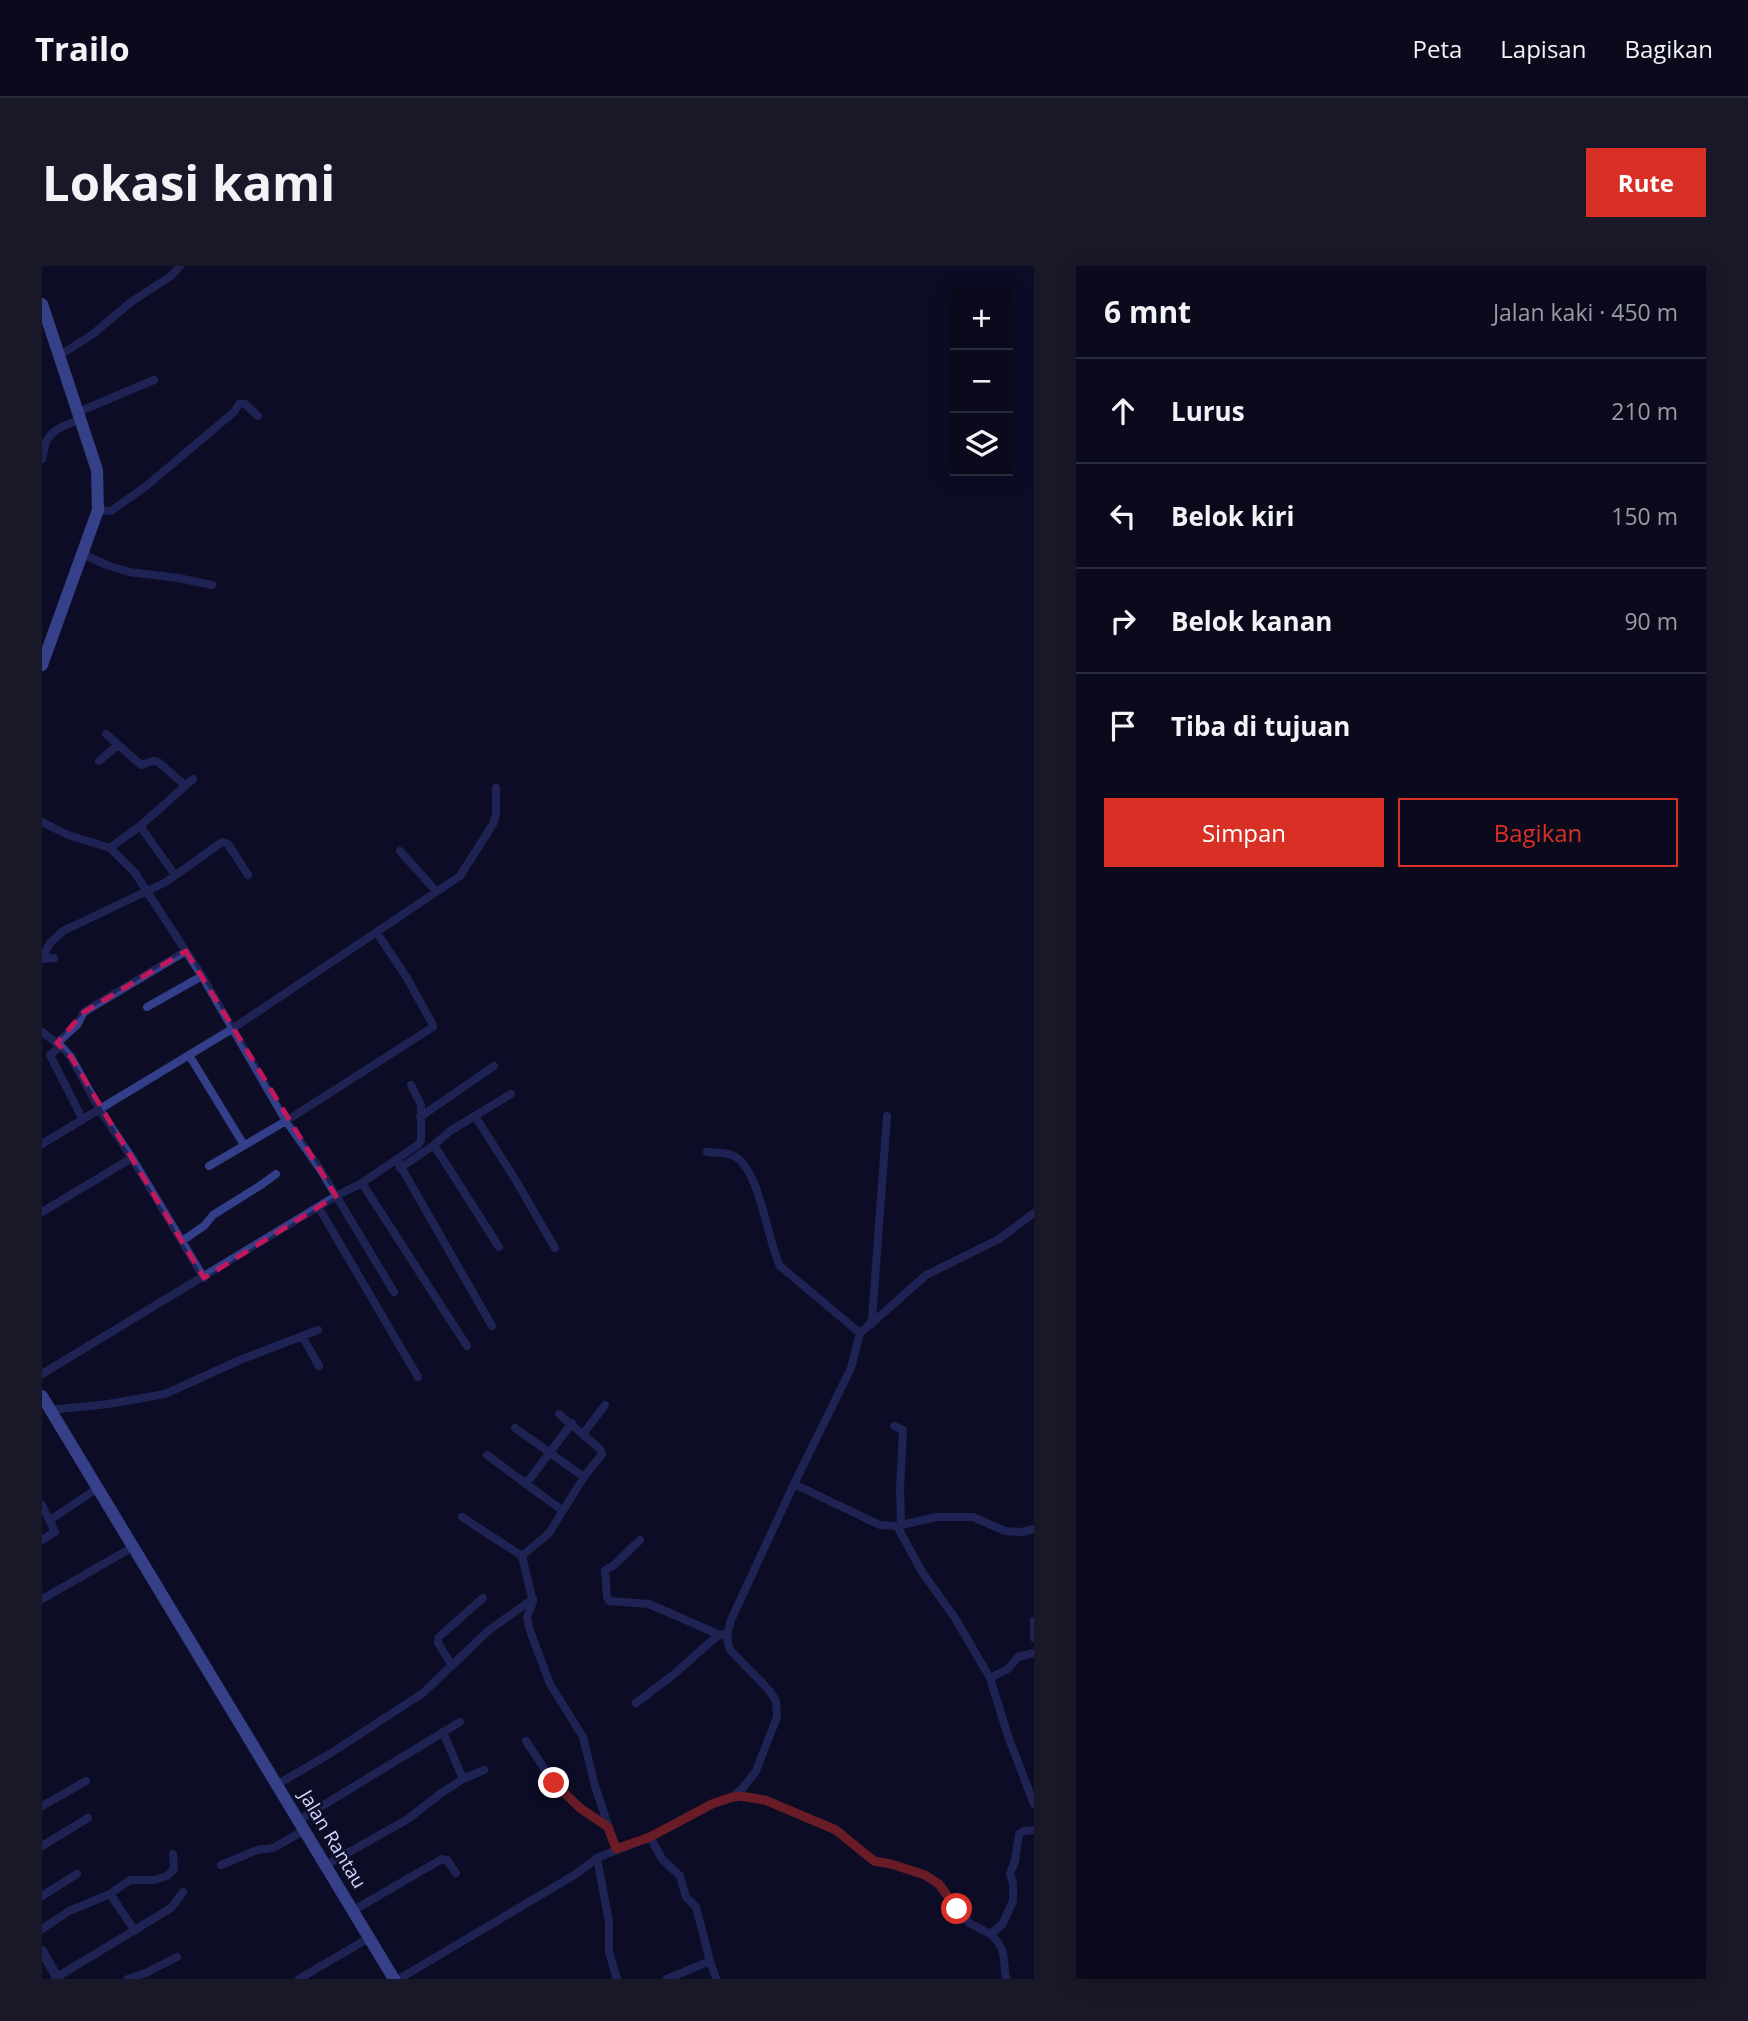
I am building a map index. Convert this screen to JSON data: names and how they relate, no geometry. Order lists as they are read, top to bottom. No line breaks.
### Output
{"streets":{"main road":["Jalan Rantau"]},"page":{"header":"Trailo","nav":["Peta","Lapisan","Bagikan"],"buttons":["Rute",["Simpan","Bagikan"]],"title":"Lokasi kami","heading":["6 mnt","Jalan kaki · 450 m"],"map_buttons":["+","−"],"list":[["Lurus","210 m"],["Belok kiri","150 m"],["Belok kanan","90 m"],"Tiba di tujuan"]}}
